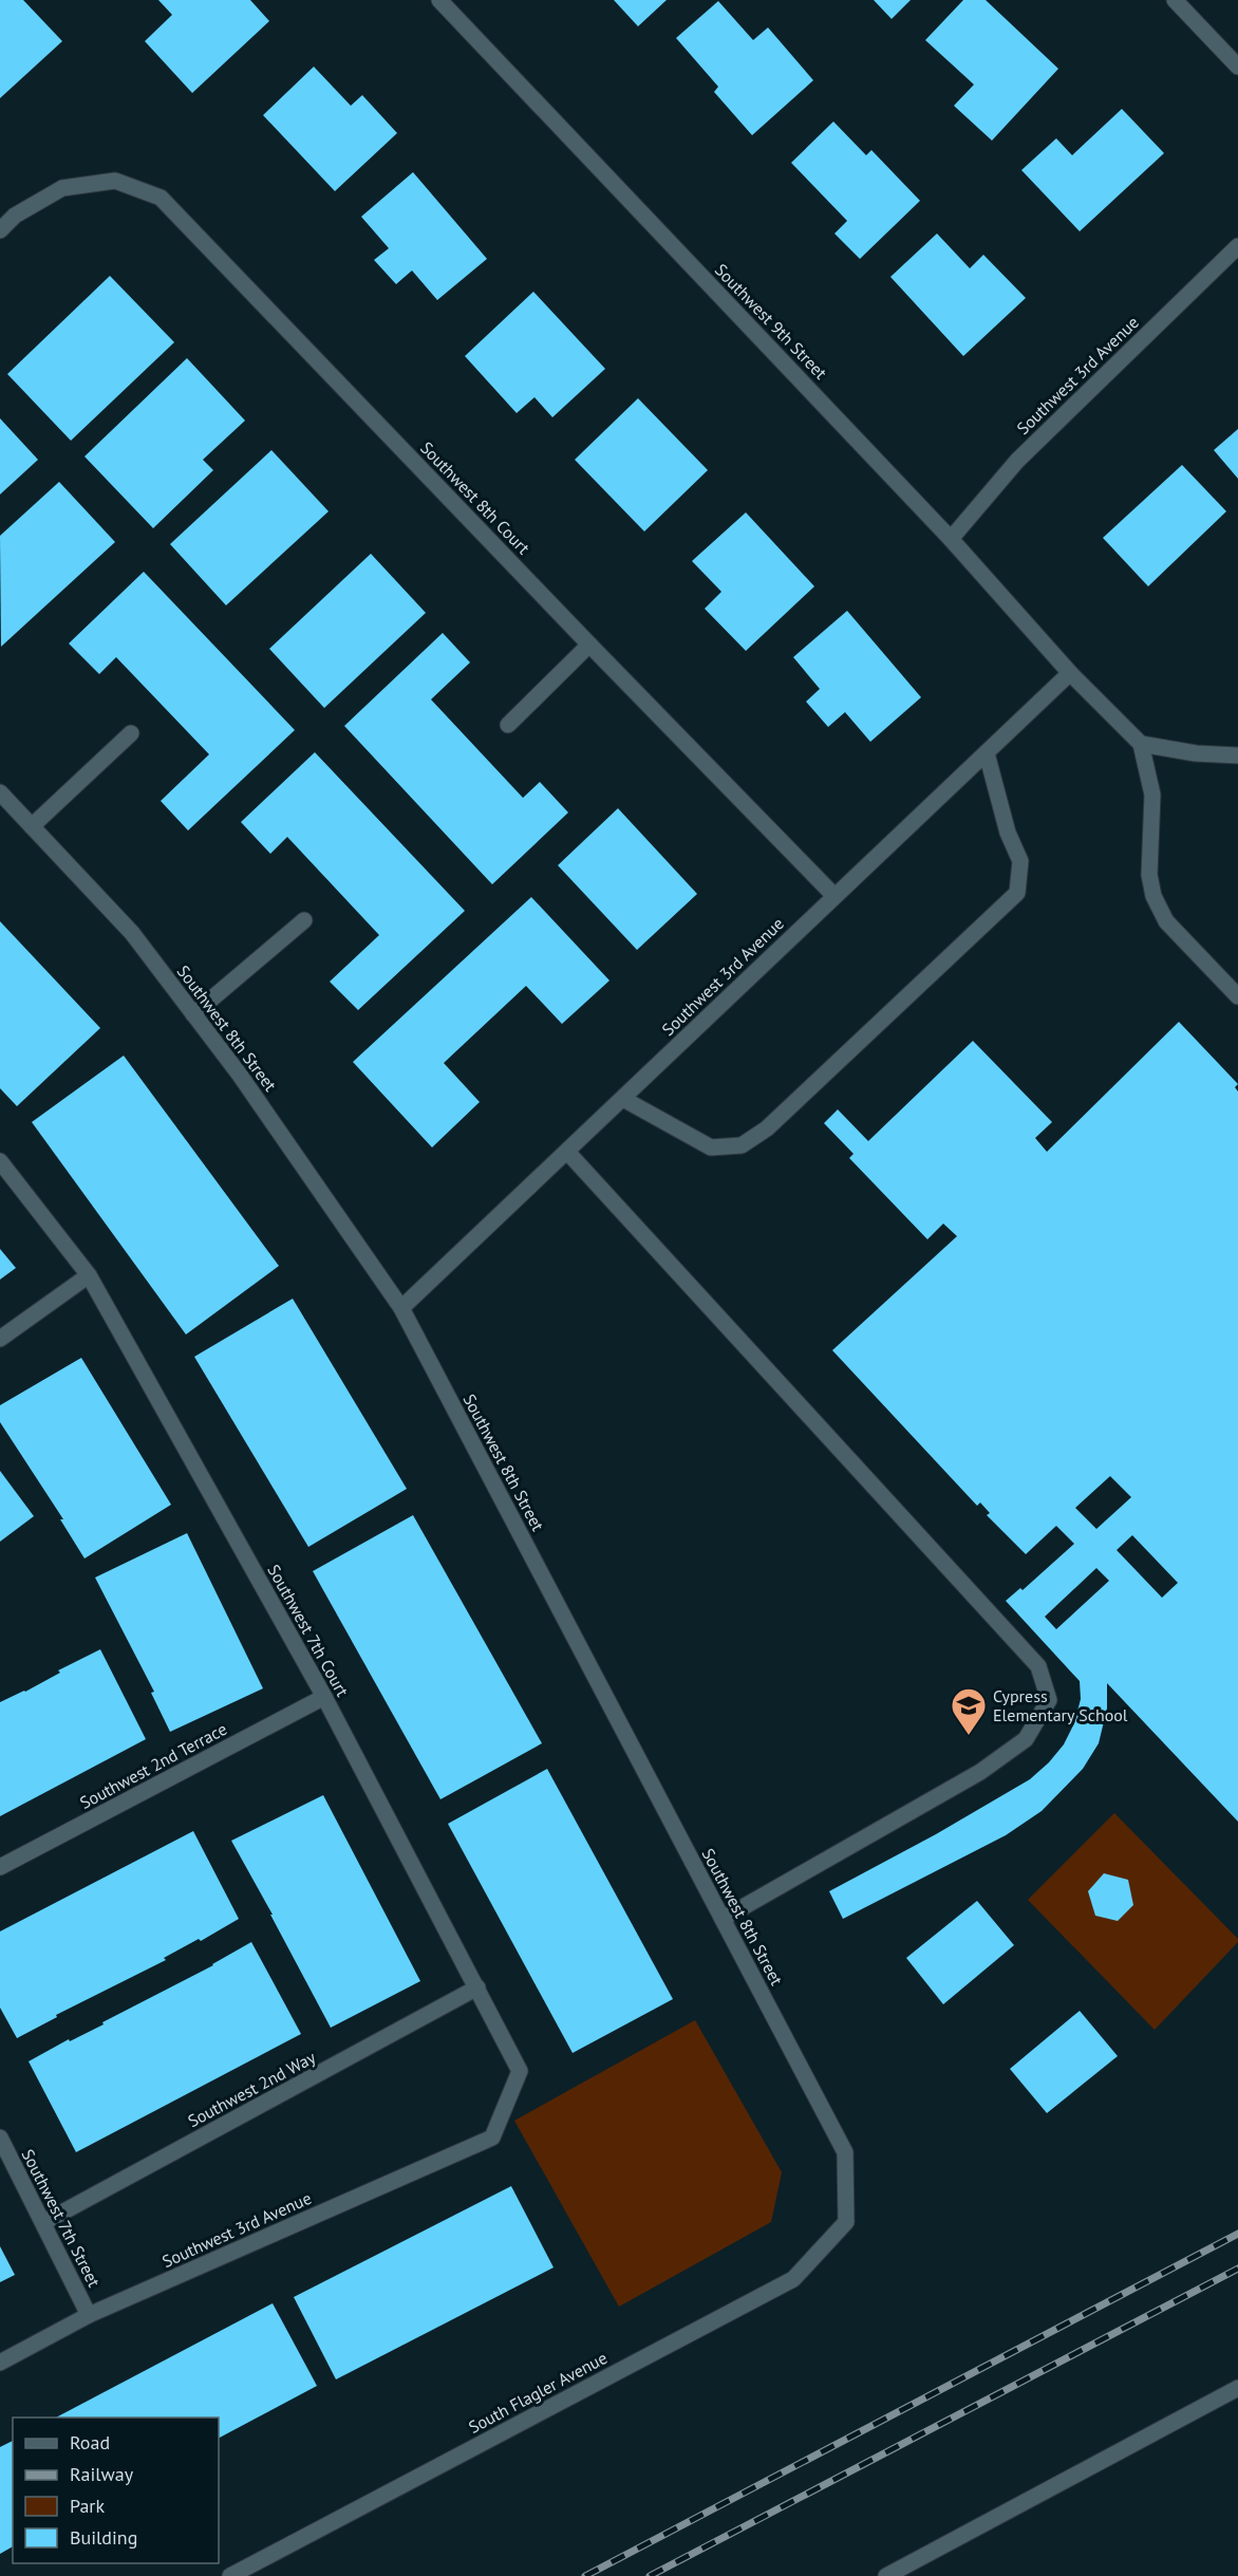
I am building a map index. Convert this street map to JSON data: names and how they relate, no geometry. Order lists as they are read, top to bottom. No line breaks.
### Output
{"streets":{"street":["Southwest 9th Street","Southwest 3rd Avenue","Southwest 8th Court","Southwest 8th Street","Southwest 7th Court","Southwest 2nd Terrace","Southwest 2nd Way","Southwest 7th Street","South Flagler Avenue"]},"crossings":[["Southwest 9th Street","Southwest 3rd Avenue"],["Southwest 3rd Avenue","Southwest 8th Court"],["Southwest 3rd Avenue","Southwest 8th Street"],["Southwest 3rd Avenue","Southwest 7th Court"],["Southwest 3rd Avenue","Southwest 7th Street"],["Southwest 8th Street","South Flagler Avenue"],["Southwest 7th Court","Southwest 2nd Terrace"],["Southwest 7th Court","Southwest 2nd Way"],["Southwest 2nd Way","Southwest 7th Street"]],"places":{"school or university":["Cypress Elementary School"]},"legend":["Road","Railway","Park","Building"]}
